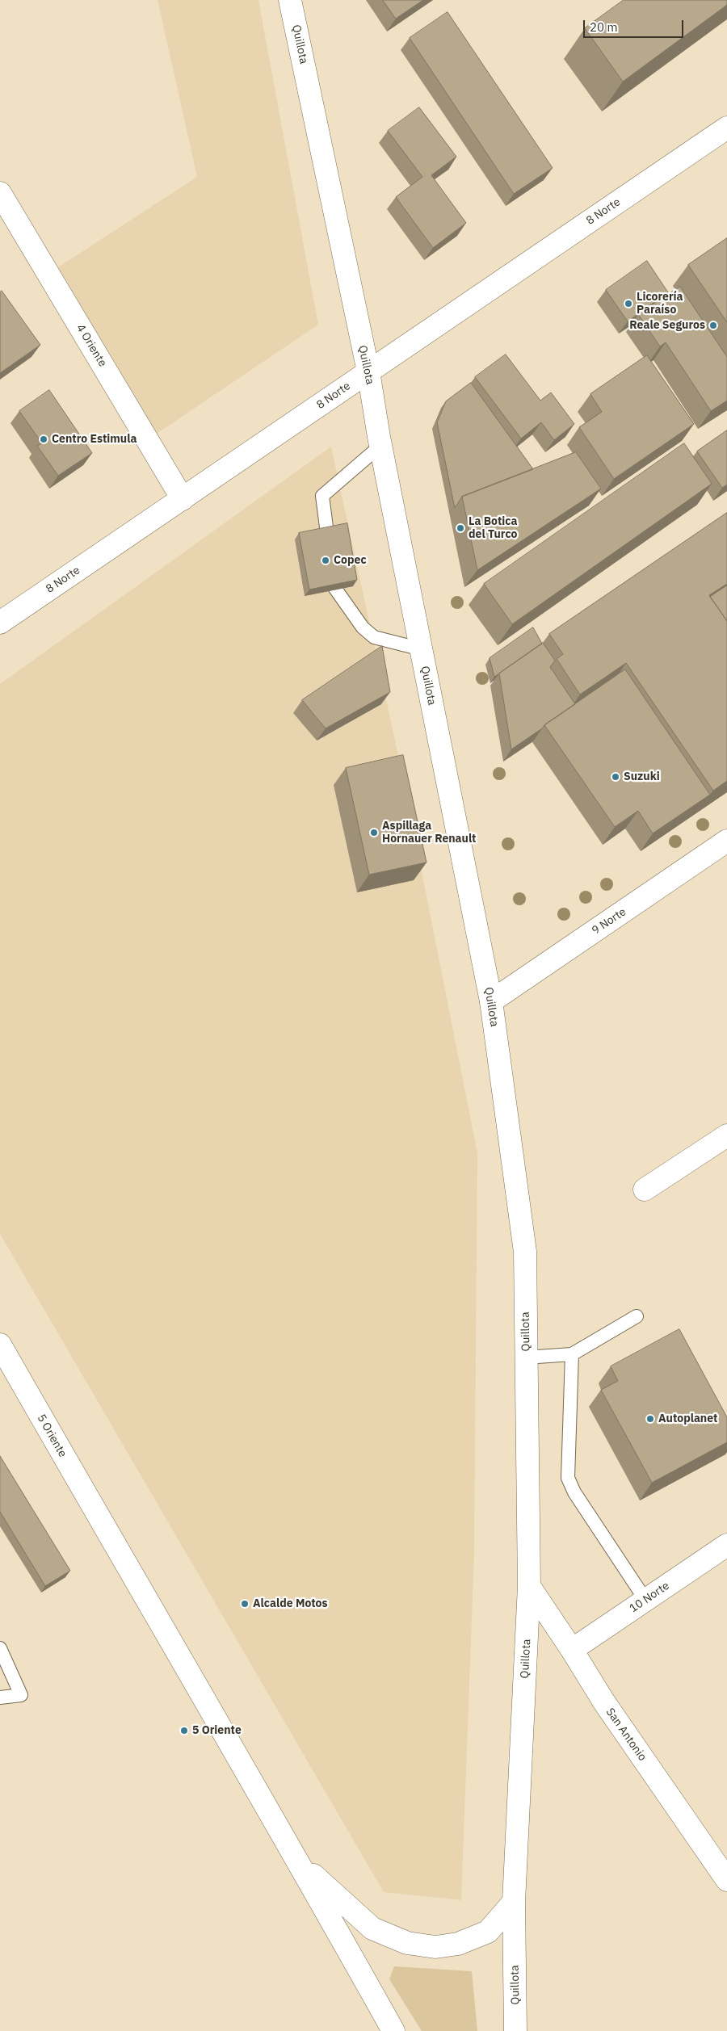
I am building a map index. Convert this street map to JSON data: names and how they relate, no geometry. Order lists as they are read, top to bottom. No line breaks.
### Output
{"streets":{"main road":["Quillota","8 Norte","4 Oriente","9 Norte","5 Oriente","10 Norte","San Antonio"]},"crossings":[["Quillota","8 Norte"],["Quillota","9 Norte"],["Quillota","San Antonio"],["8 Norte","4 Oriente"],["10 Norte","San Antonio"]],"places":["Licorería Paraíso","Reale Seguros","Centro Estimula","La Botica del Turco","Copec","Suzuki","Aspillaga Hornauer Renault","Autoplanet","Alcalde Motos","5 Oriente"],"scale_bar":"20 m"}
